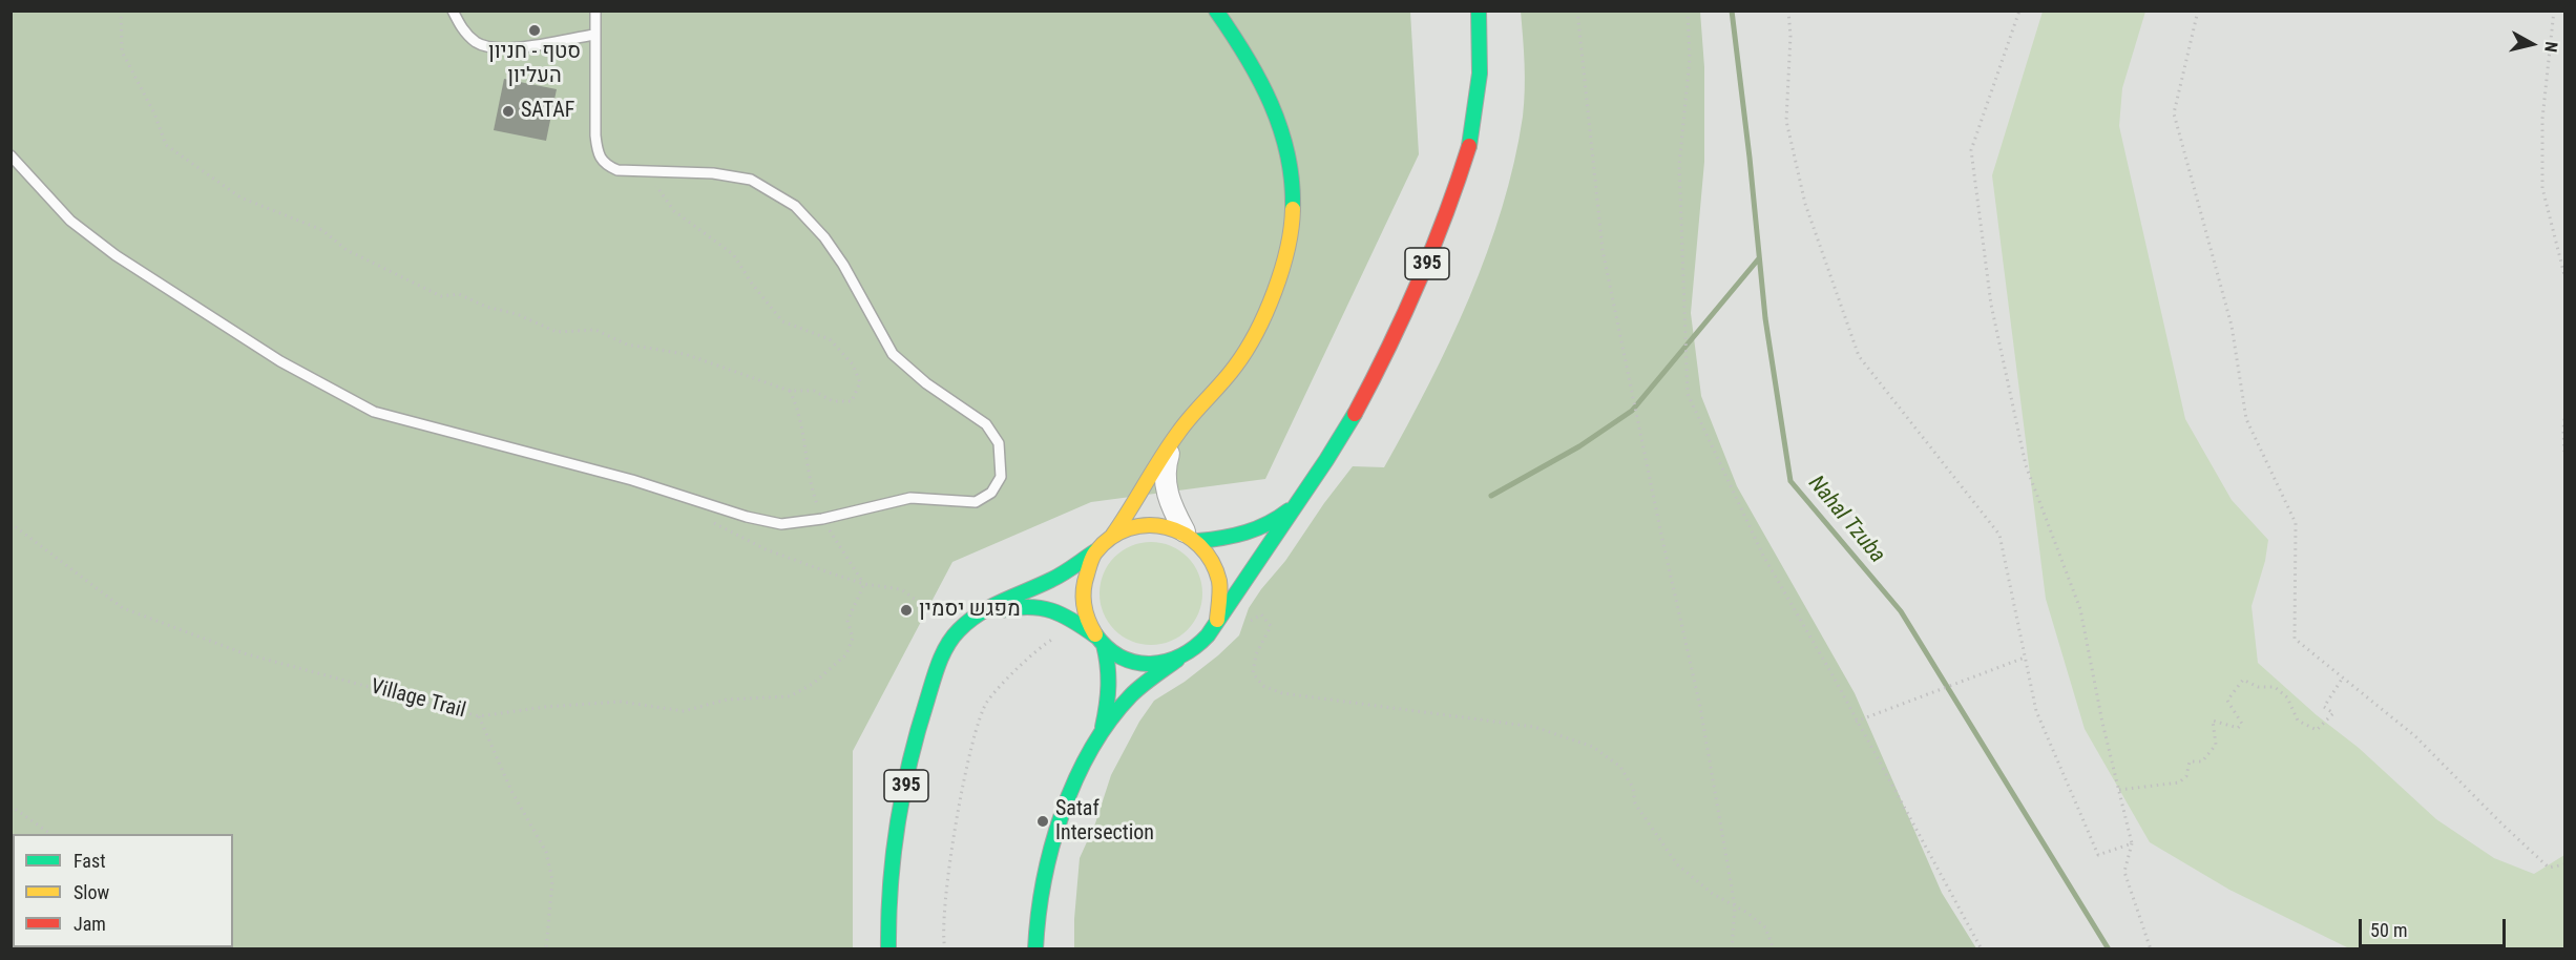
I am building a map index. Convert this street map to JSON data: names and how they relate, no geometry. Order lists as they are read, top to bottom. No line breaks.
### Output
{"streets":{"main road":["395"],"path":["Village Trail"]},"water":["Nahal Tzuba"],"places":["סטף - חניון העליון","SATAF","מפגש יסמין","Sataf Intersection"],"legend":["Fast","Slow","Jam"],"scale_bar":"50 m","north":"right"}
